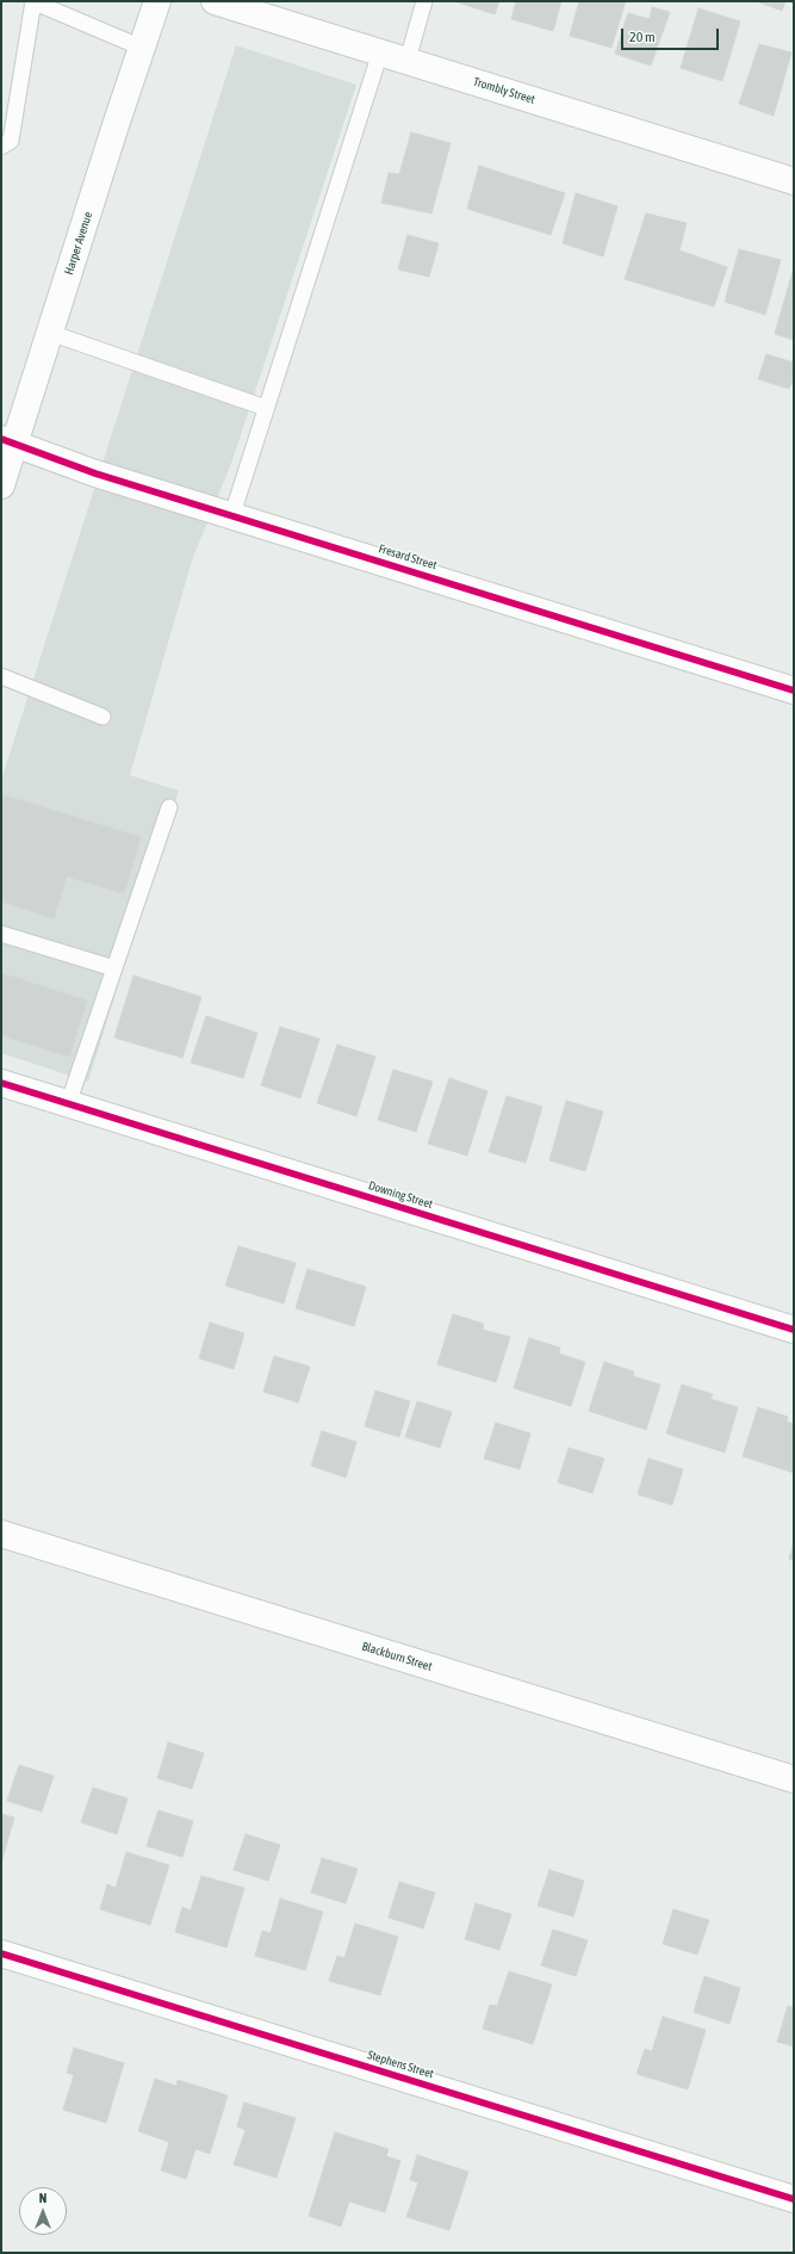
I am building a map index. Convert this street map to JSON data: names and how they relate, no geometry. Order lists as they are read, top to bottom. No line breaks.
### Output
{"streets":{"street":["Trombly Street","Harper Avenue","Fresard Street","Downing Street","Blackburn Street","Stephens Street"]},"crossings":[["Harper Avenue","Fresard Street"]],"scale_bar":"20 m","north":"top"}
